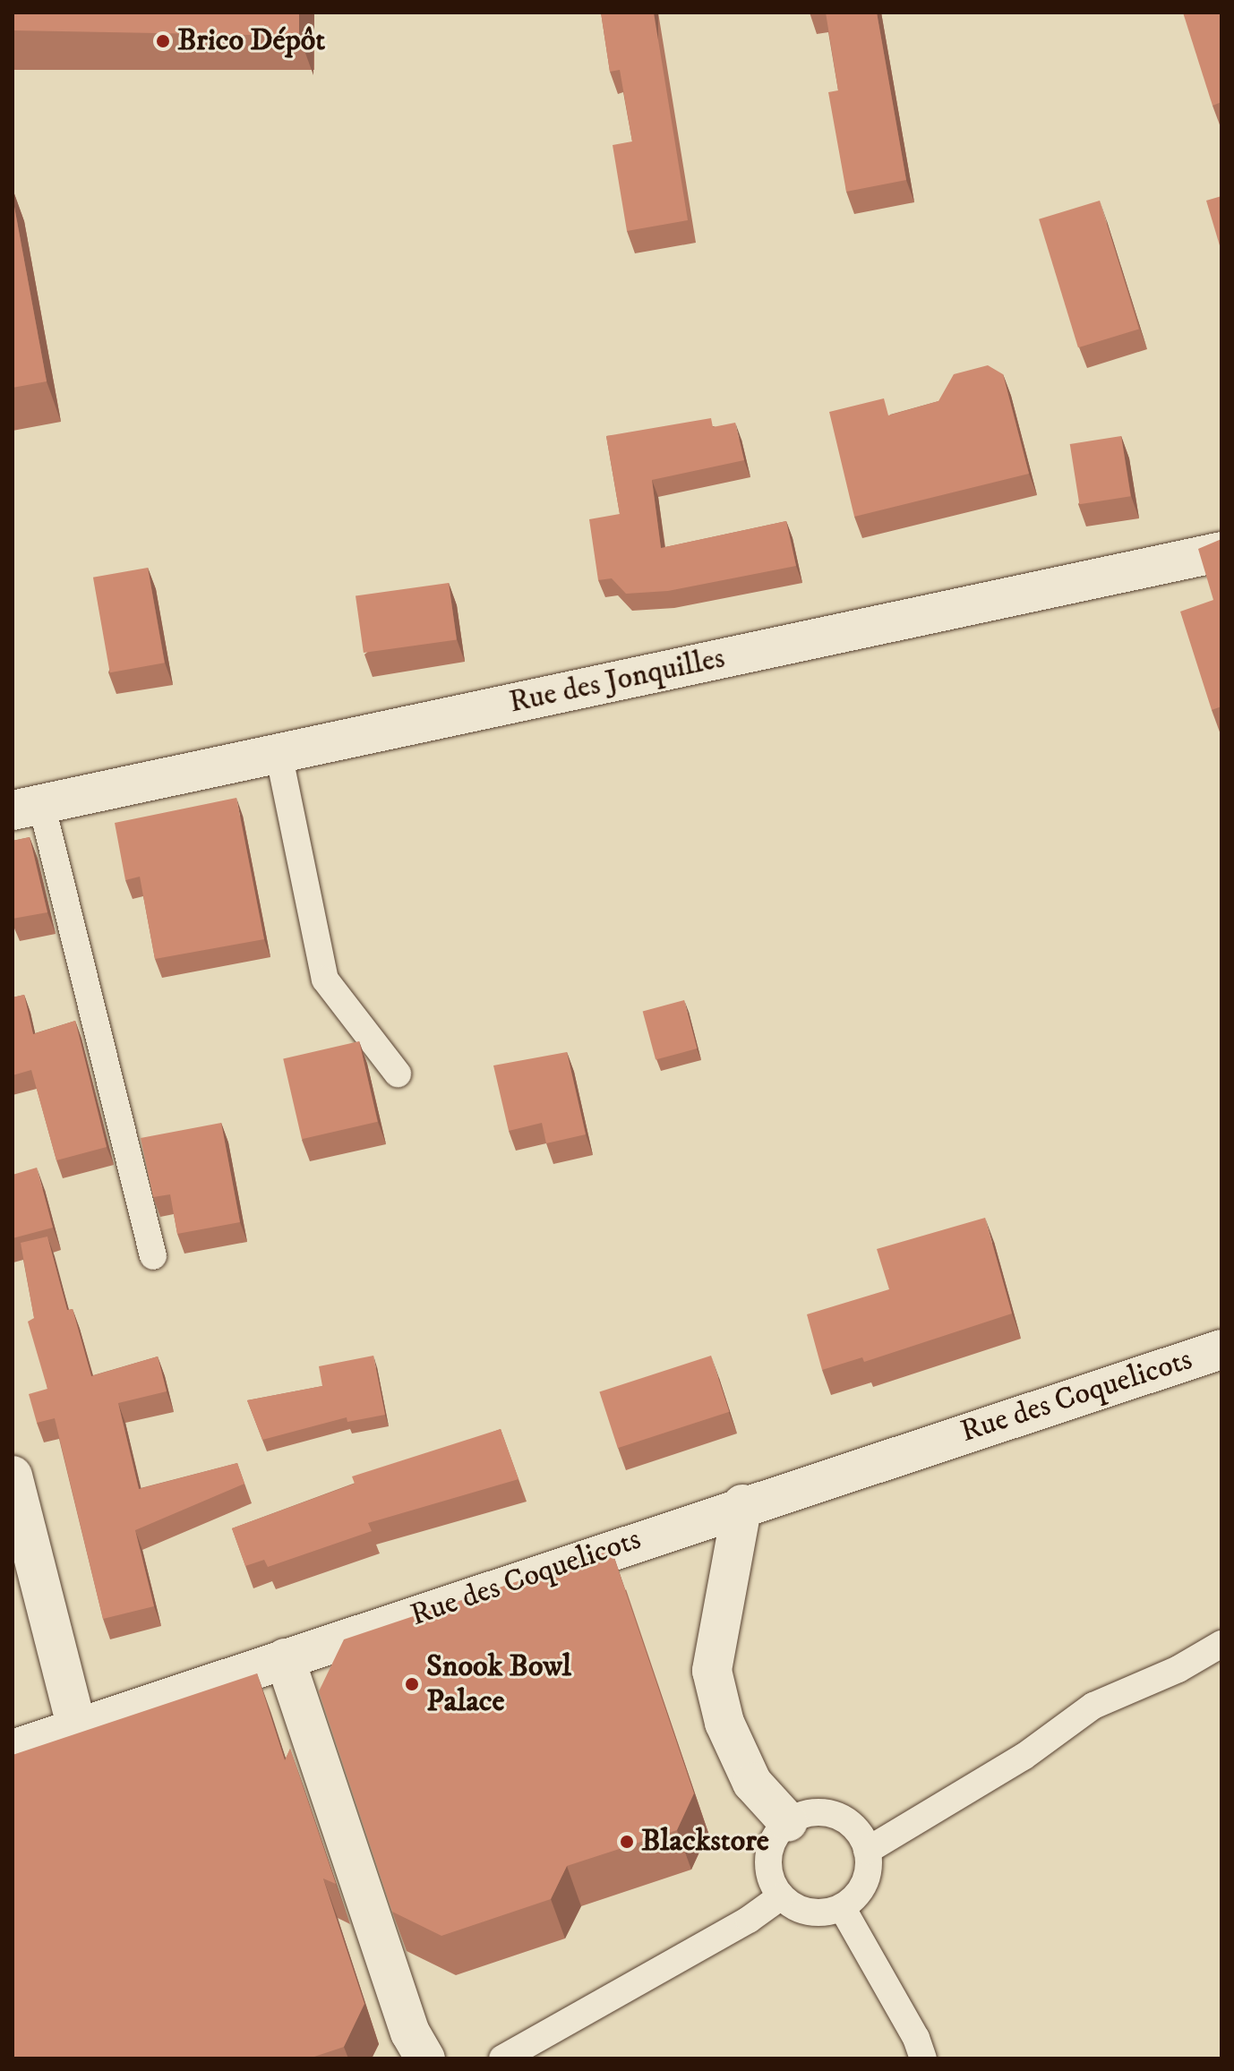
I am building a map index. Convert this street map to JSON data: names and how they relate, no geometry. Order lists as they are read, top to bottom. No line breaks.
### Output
{"streets":{"street":["Rue des Jonquilles","Rue des Coquelicots"]},"places":["Brico Dépôt","Snook Bowl Palace","Blackstore"]}
